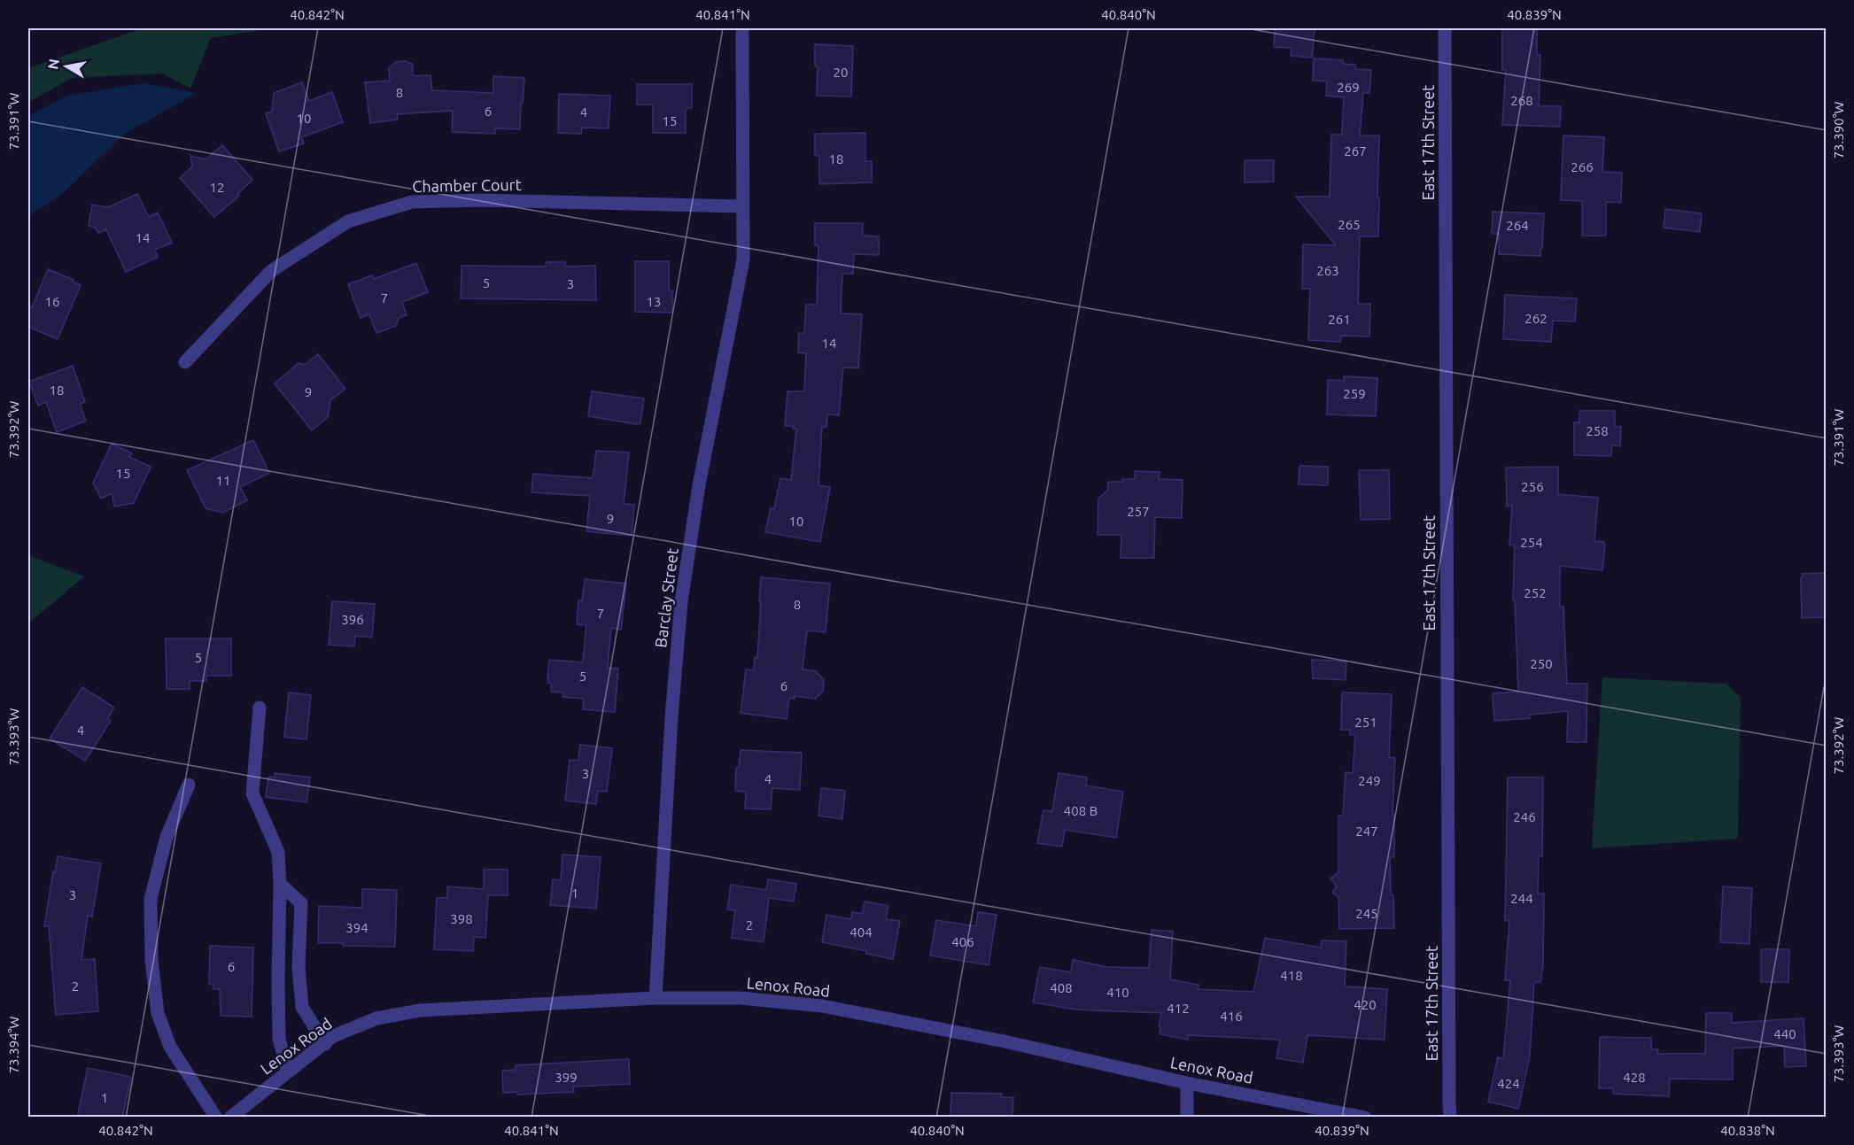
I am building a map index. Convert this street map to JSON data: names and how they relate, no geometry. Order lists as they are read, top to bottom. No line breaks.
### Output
{"streets":{"street":["East 17th Street","Chamber Court","Barclay Street","Lenox Road"]},"crossings":[["Chamber Court","Barclay Street"],["Barclay Street","Lenox Road"]],"house_numbers":["20","269","8","268","6","4","10","15","267","18","266","12","265","264","14","263","5","3","7","16","13","262","261","14","18","9","259","258","15","11","256","257","9","10","254","252","8","7","396","5","250","5","6","251","4","3","4","249","408 B","246","247","1","3","244","245","398","2","394","404","406","6","418","2","408","410","420","412","416","440","399","428","424","1"],"north":"left","coordinates":["40.842°N","40.841°N","40.840°N","40.839°N","73.391°W","73.390°W","73.392°W","73.393°W","73.394°W","40.838°N"]}
